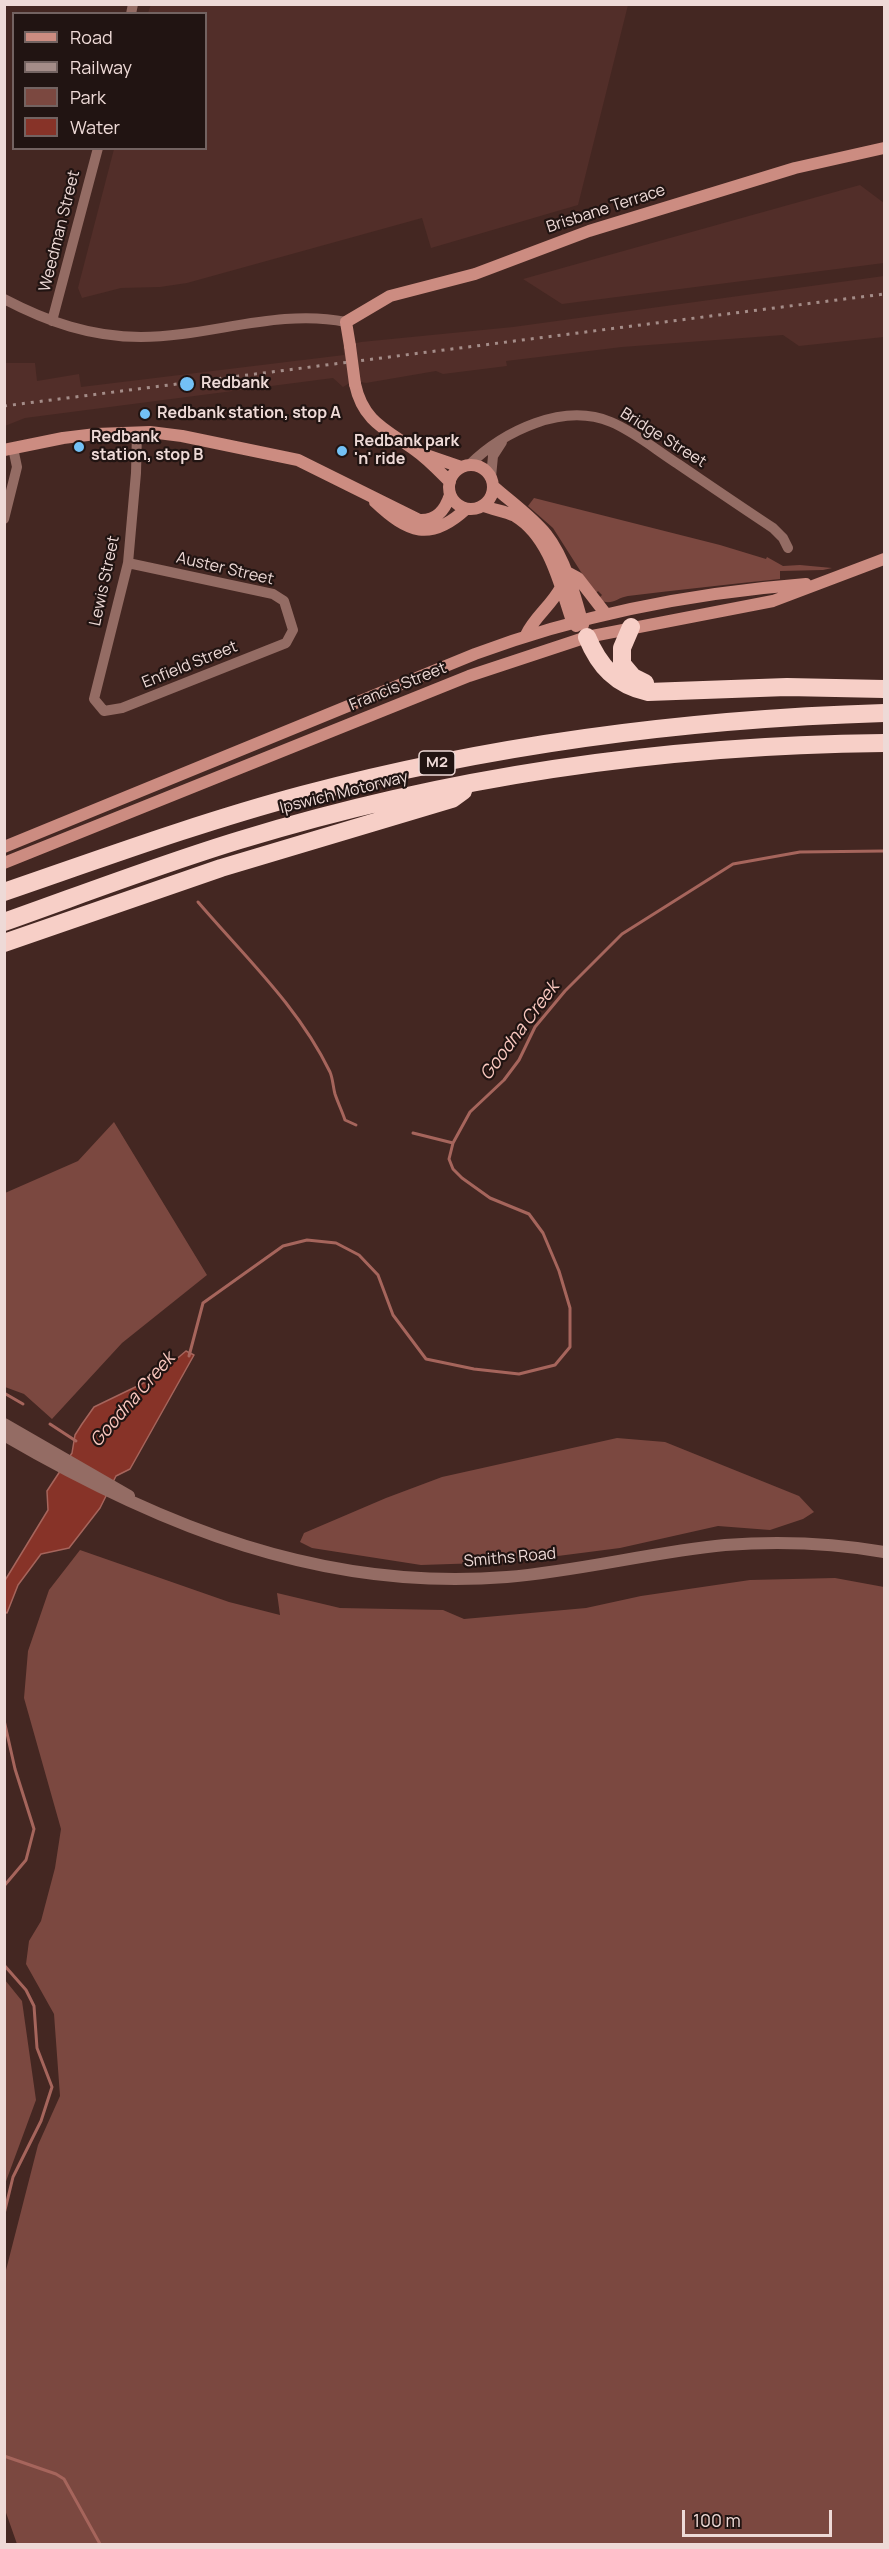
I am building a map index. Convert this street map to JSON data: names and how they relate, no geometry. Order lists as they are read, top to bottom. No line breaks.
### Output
{"streets":{"highway":["M2","Ipswich Motorway"],"main road":["Brisbane Terrace","Francis Street"],"street":["Weedman Street","Bridge Street","Auster Street","Lewis Street","Enfield Street","Smiths Road"]},"crossings":[["Auster Street","Lewis Street"],["Auster Street","Enfield Street"],["Lewis Street","Enfield Street"]],"water":["Goodna Creek"],"places":["Redbank","Redbank station, stop A","Redbank station, stop B","Redbank park 'n' ride"],"legend":["Road","Railway","Park","Water"],"scale_bar":"100 m"}
